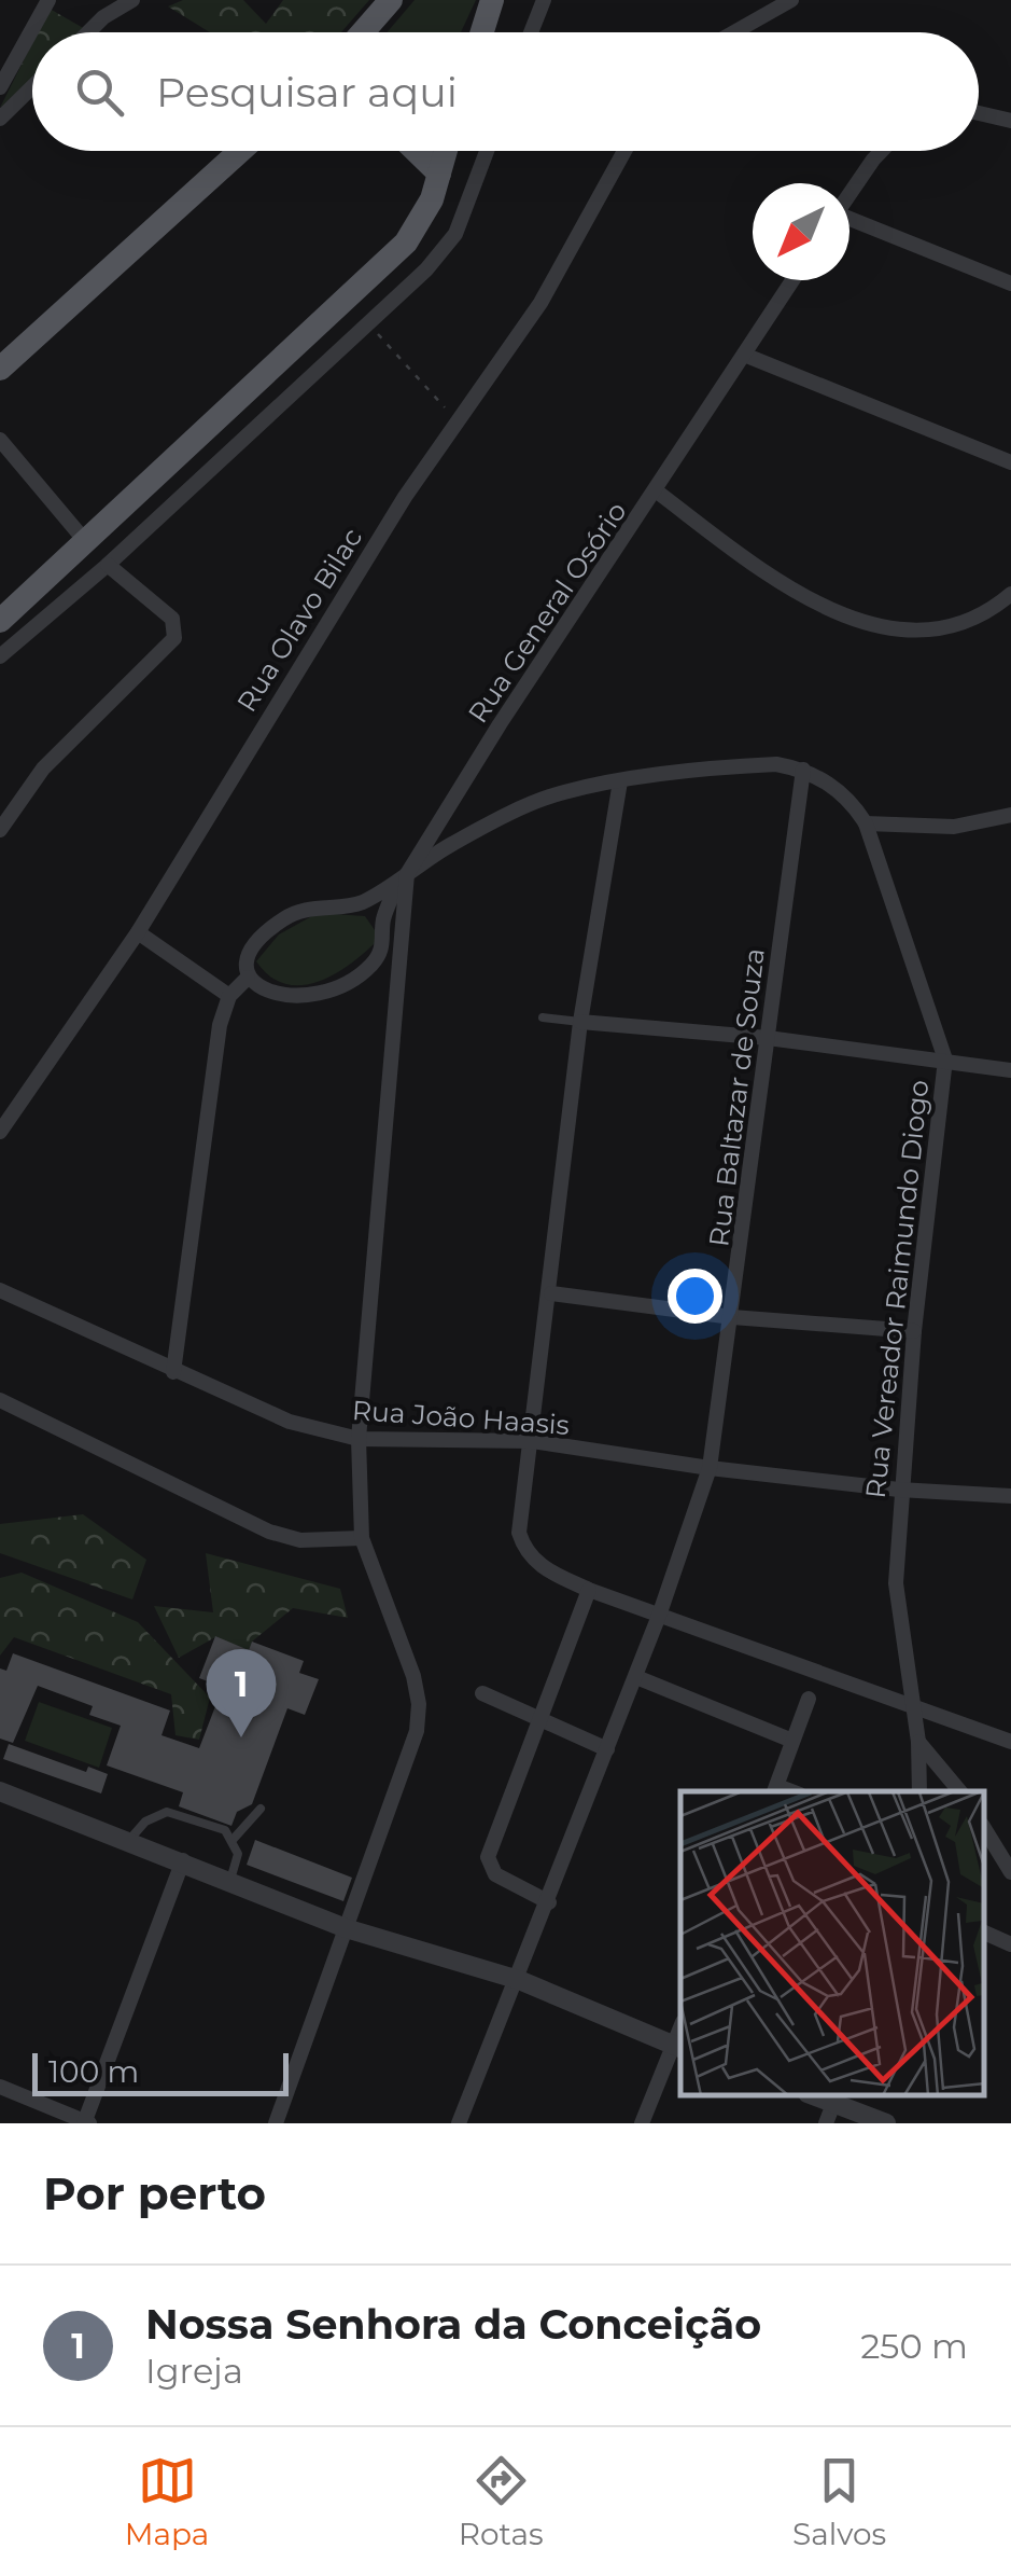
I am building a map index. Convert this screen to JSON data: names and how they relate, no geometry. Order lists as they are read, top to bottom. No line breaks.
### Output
{"streets":{"street":["Rua General Osório","Rua Olavo Bilac","Rua Baltazar de Souza","Rua Vereador Raimundo Diogo","Rua João Haasis"]},"crossings":[["Rua General Osório","Rua Vereador Raimundo Diogo"],["Rua General Osório","Rua João Haasis"],["Rua Baltazar de Souza","Rua Vereador Raimundo Diogo"],["Rua Baltazar de Souza","Rua João Haasis"],["Rua Vereador Raimundo Diogo","Rua João Haasis"]],"scale_bar":"100 m","north":"bottom left","page":{"search":"Pesquisar aqui","pins":"1","scale":"100 m","heading":"Por perto","list":[{"mark":"1","name":"Nossa Senhora da Conceição","note":"Igreja","value":"250 m"}],"nav":["Mapa","Rotas","Salvos"]}}
